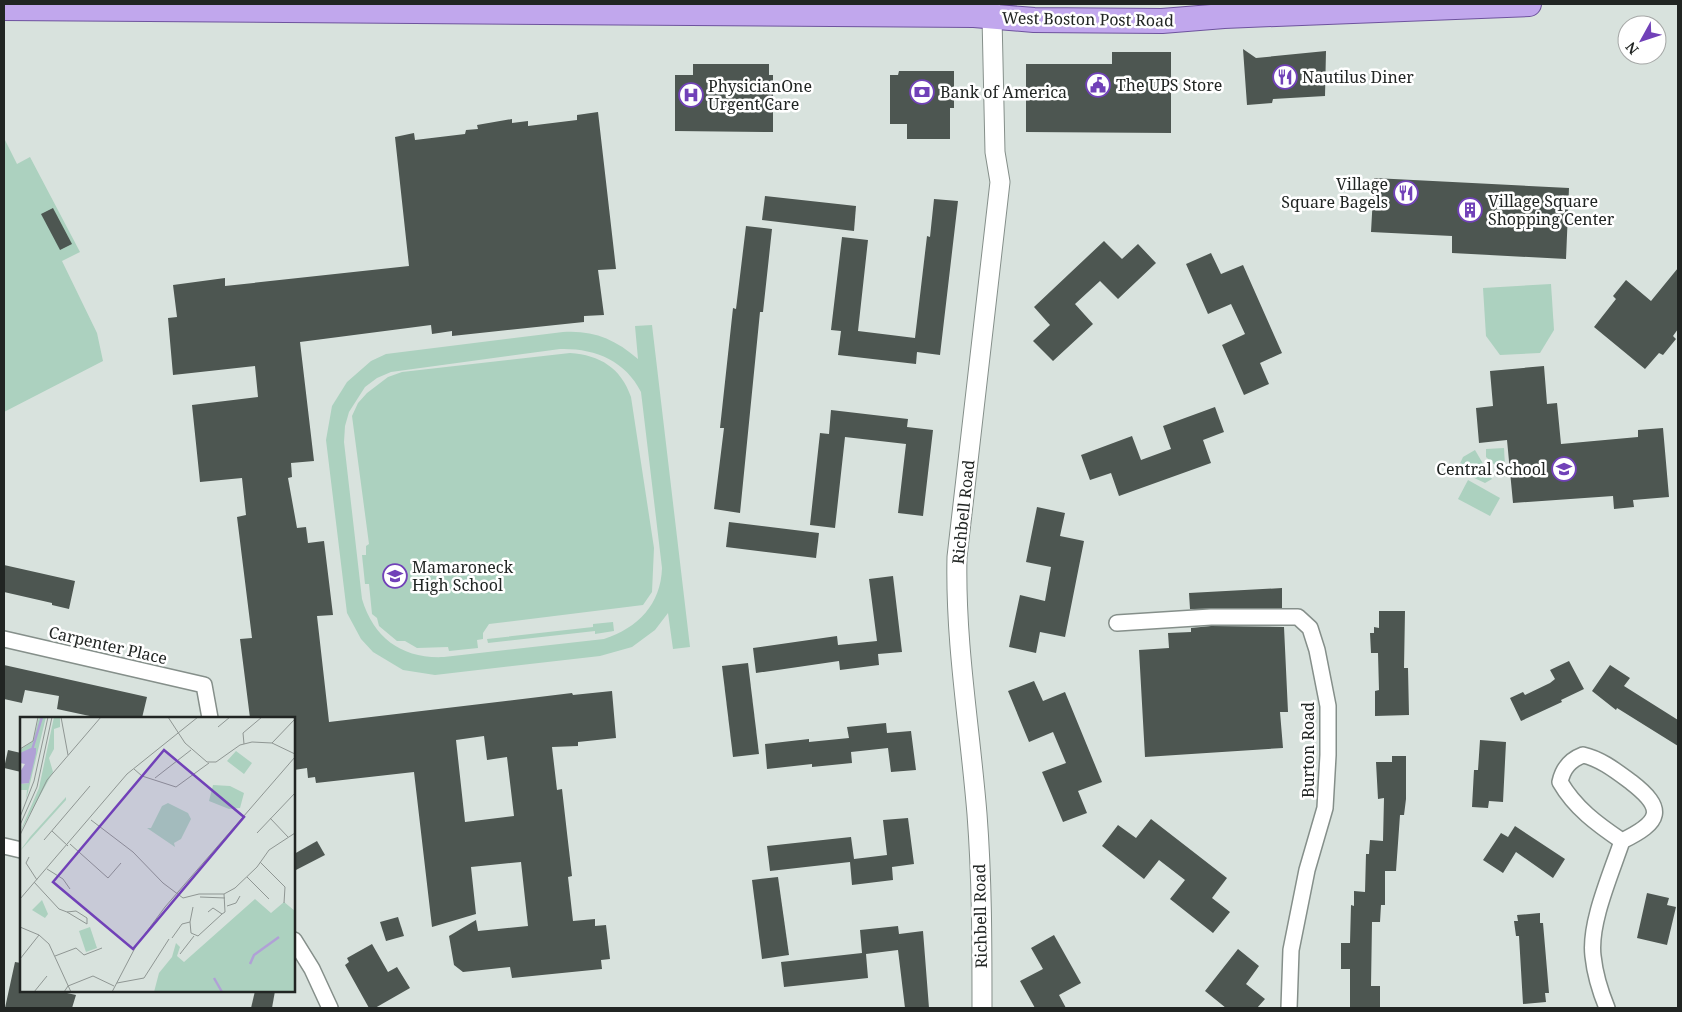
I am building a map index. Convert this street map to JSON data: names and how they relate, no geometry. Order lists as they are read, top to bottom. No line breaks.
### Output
{"streets":{"main road":["West Boston Post Road"],"street":["Richbell Road","Carpenter Place","Burton Road"]},"crossings":[["West Boston Post Road","Richbell Road"]],"places":{"restaurant":["Nautilus Diner","Village Square Bagels"],"public building":["The UPS Store"],"bank":["Bank of America"],"hospital":["PhysicianOne Urgent Care"],"building":["Village Square Shopping Center"],"school or university":["Central School","Mamaroneck High School"]},"north":"bottom left"}
